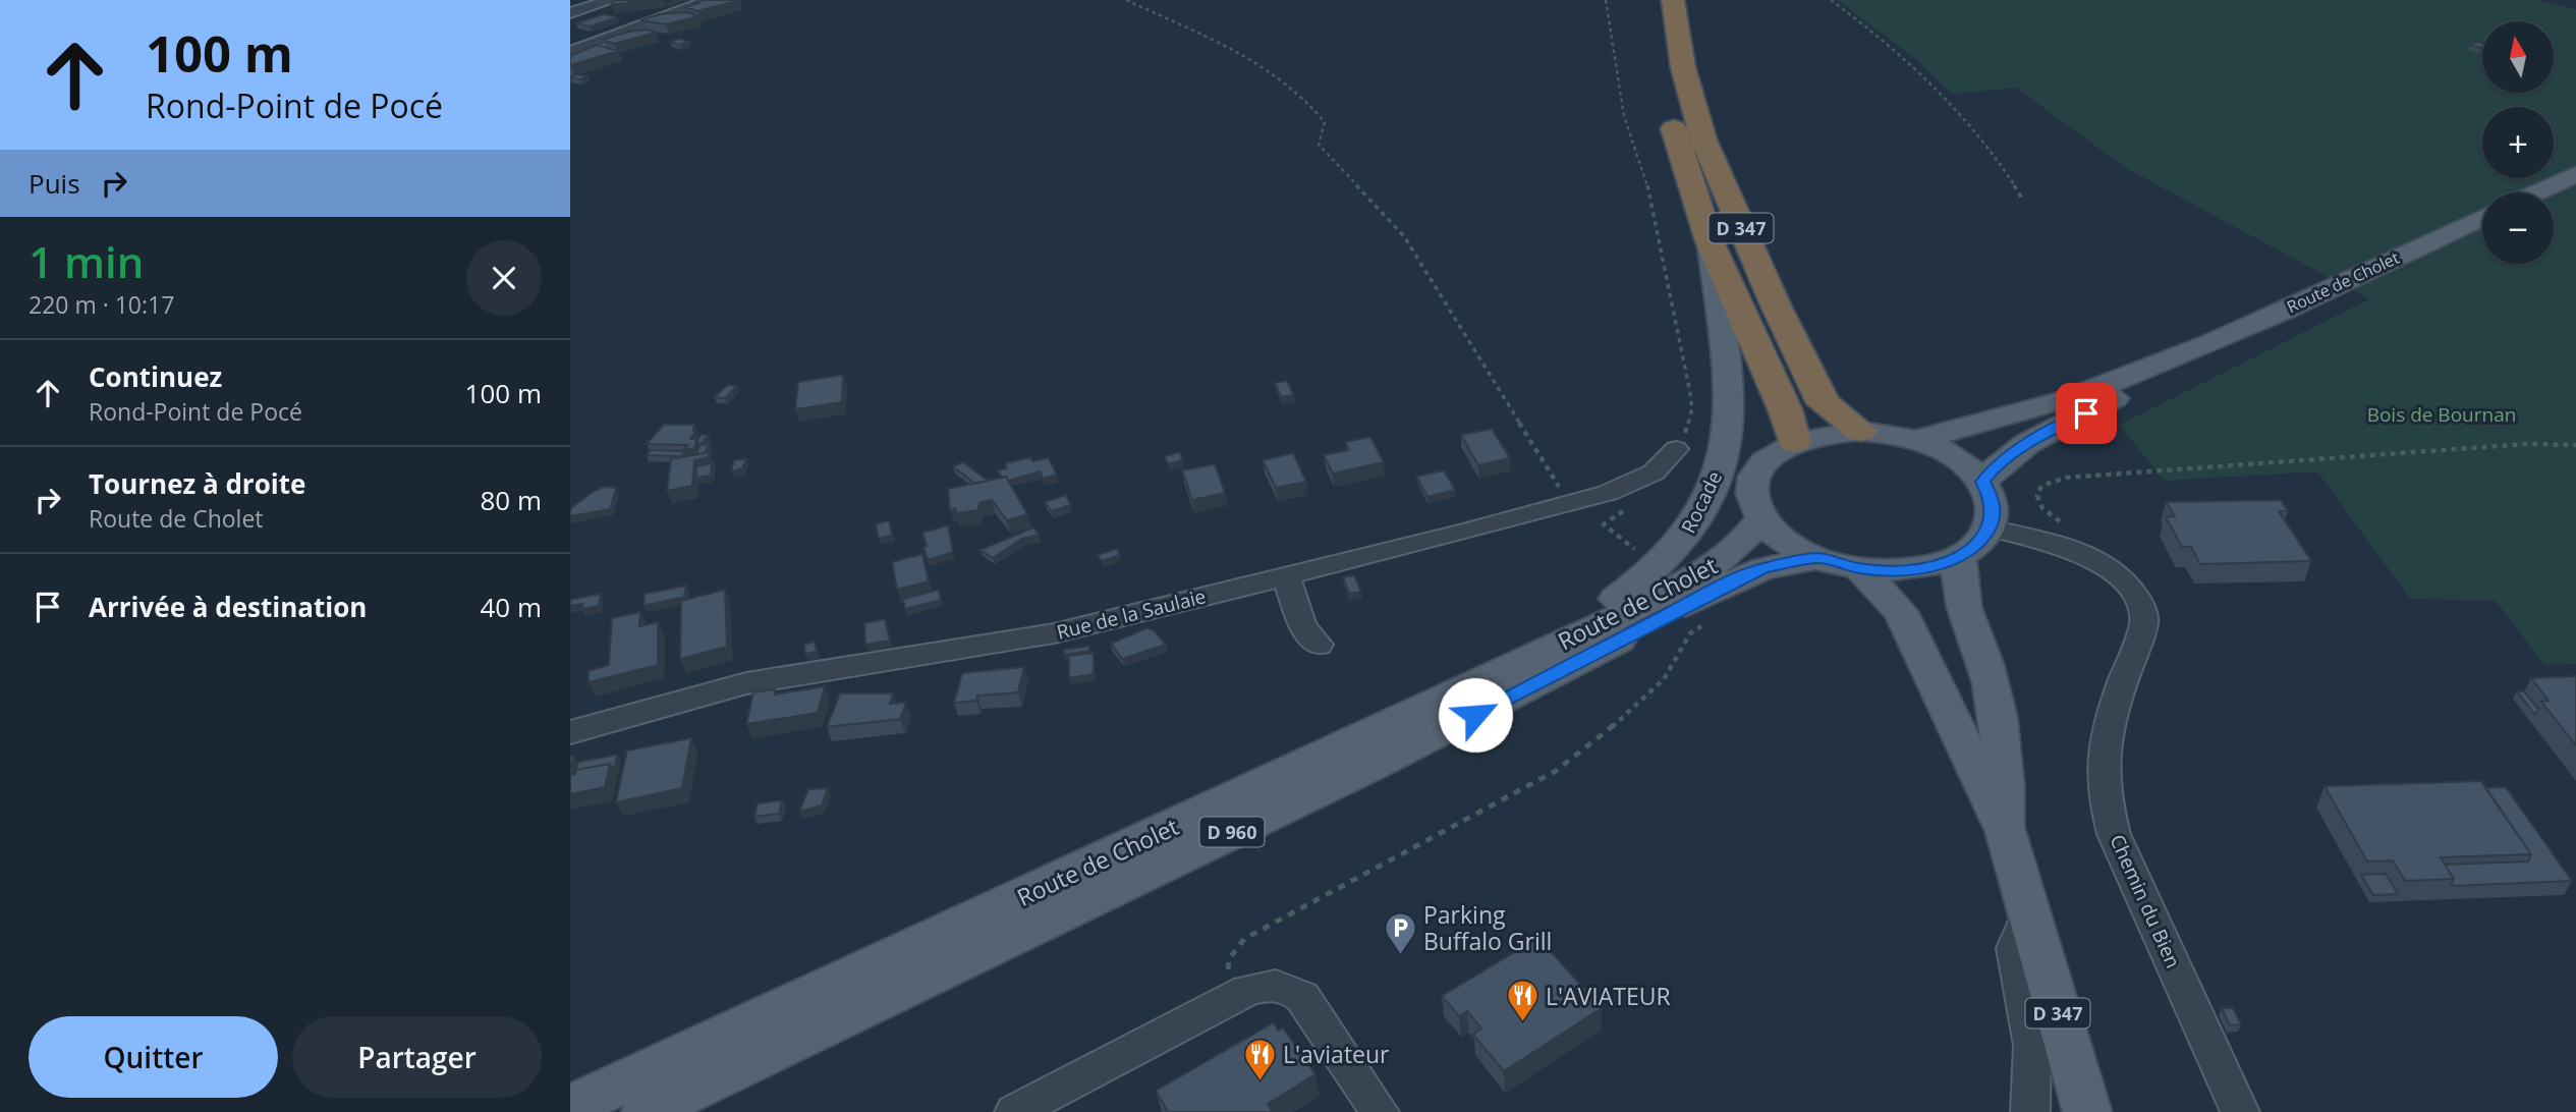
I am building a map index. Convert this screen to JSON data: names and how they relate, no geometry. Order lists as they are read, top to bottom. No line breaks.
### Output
{"streets":{"highway":["D 347","Rocade"],"main road":["Route de Cholet","D 960"],"street":["Rue de la Saulaie","Chemin du Bien"]},"crossings":[["D 347","Route de Cholet"],["D 347","Rocade"],["D 347","Chemin du Bien"],["Route de Cholet","Rocade"],["Route de Cholet","Chemin du Bien"],["Rocade","Chemin du Bien"]],"parks":["Bois de Bournan"],"places":{"parking":["Parking Buffalo Grill"],"restaurant":["L'AVIATEUR","L'aviateur"]},"north":"top","page":{"turn":["100 m","Rond-Point de Pocé"],"map_buttons":["+","−"],"then":"Puis","heading":["1 min","220 m · 10:17"],"list":[{"name":"Continuez","note":"Rond-Point de Pocé","value":"100 m"},{"name":"Tournez à droite","note":"Route de Cholet","value":"80 m"},{"name":"Arrivée à destination","value":"40 m"}],"buttons":["Quitter","Partager"]}}
